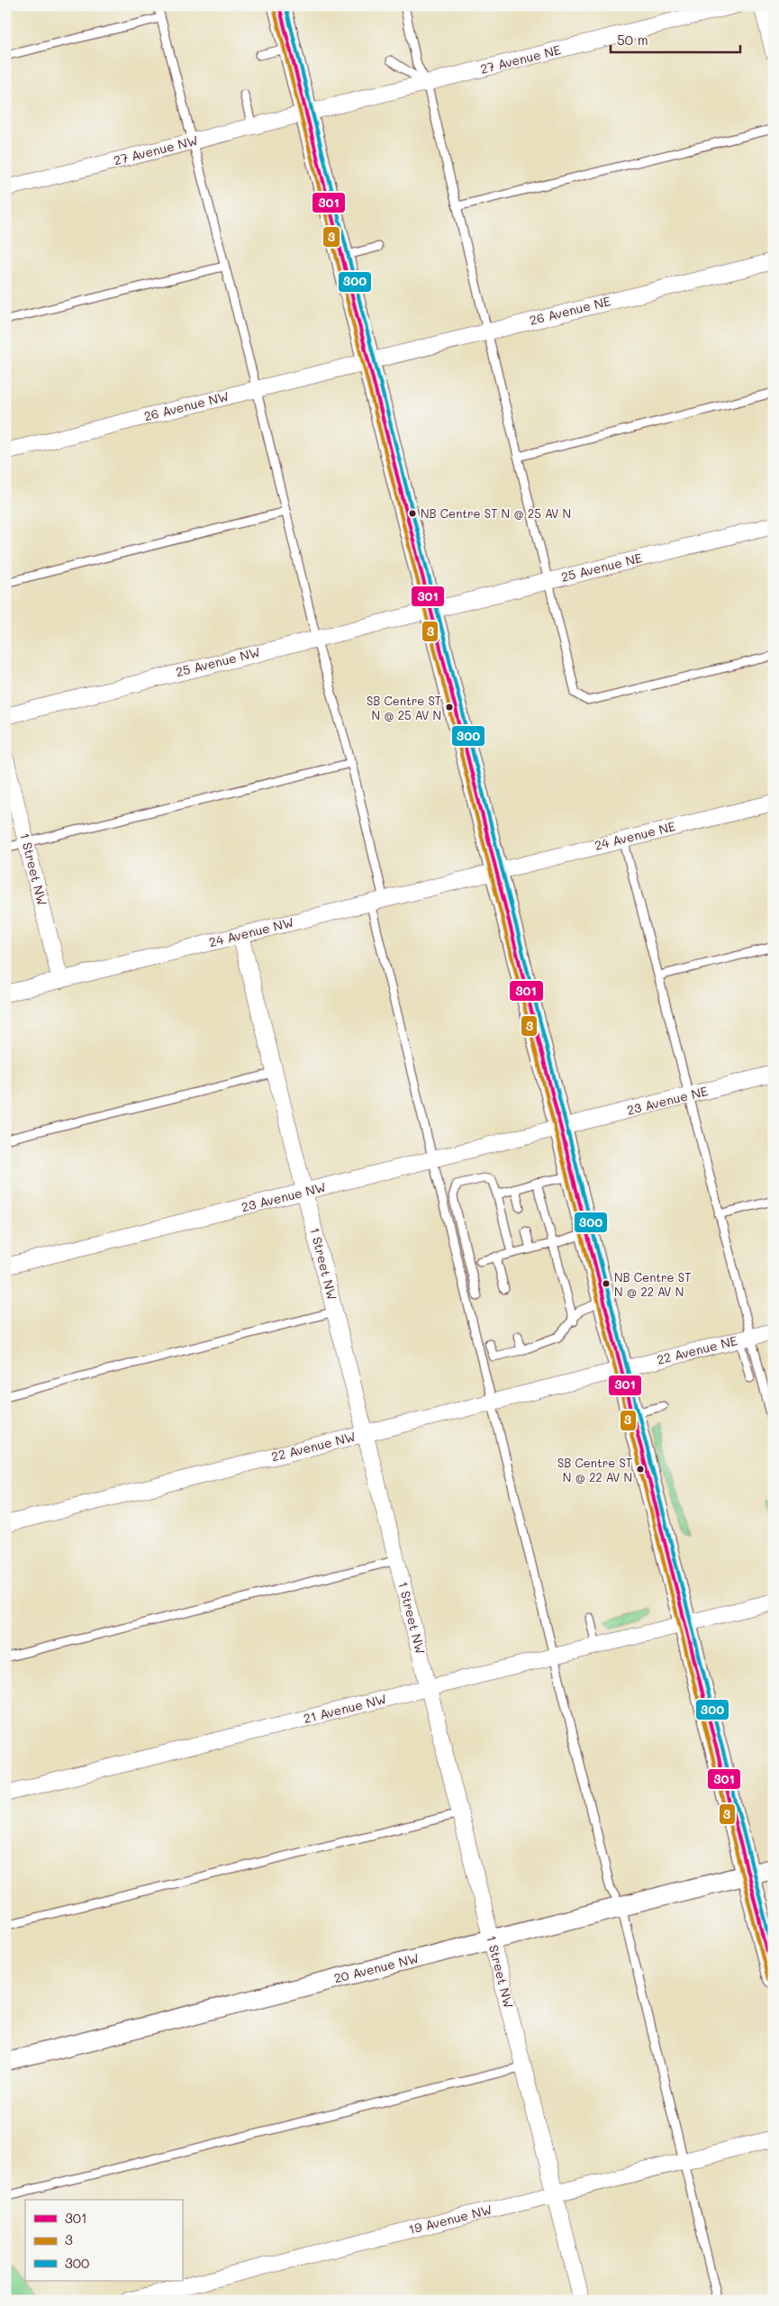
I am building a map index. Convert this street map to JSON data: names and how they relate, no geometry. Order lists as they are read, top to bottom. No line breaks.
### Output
{"streets":{"street":["27 Avenue NE","27 Avenue NW","26 Avenue NE","26 Avenue NW","25 Avenue NE","25 Avenue NW","24 Avenue NE","1 Street NW","24 Avenue NW","23 Avenue NE","23 Avenue NW","22 Avenue NE","22 Avenue NW","21 Avenue NW","20 Avenue NW","19 Avenue NW"]},"crossings":[["27 Avenue NE","27 Avenue NW"],["26 Avenue NE","26 Avenue NW"],["25 Avenue NE","25 Avenue NW"],["24 Avenue NE","24 Avenue NW"],["1 Street NW","24 Avenue NW"],["1 Street NW","23 Avenue NW"],["1 Street NW","22 Avenue NW"],["1 Street NW","21 Avenue NW"],["1 Street NW","20 Avenue NW"],["1 Street NW","19 Avenue NW"],["23 Avenue NE","23 Avenue NW"],["22 Avenue NE","22 Avenue NW"]],"places":["NB Centre ST N @ 25 AV N","SB Centre ST N @ 25 AV N","NB Centre ST N @ 22 AV N","SB Centre ST N @ 22 AV N"],"lines":["transit line 301","transit line 300","transit line 3"],"legend":["301","3","300"],"scale_bar":"50 m"}
